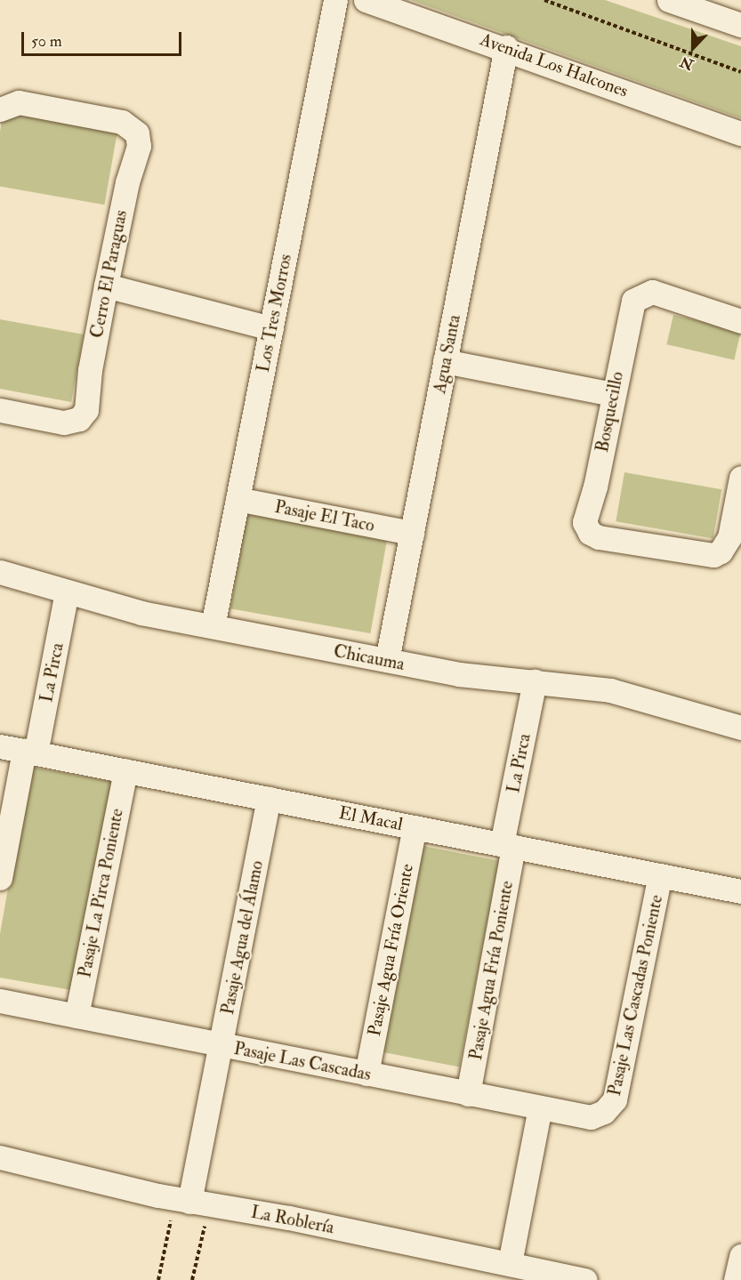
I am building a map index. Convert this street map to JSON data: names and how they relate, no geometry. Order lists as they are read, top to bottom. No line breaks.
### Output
{"streets":{"street":["Avenida Los Halcones","Cerro El Paraguas","Los Tres Morros","Agua Santa","Bosquecillo","Pasaje El Taco","Chicauma","La Pirca","El Macal","Pasaje La Pirca Poniente","Pasaje Agua del Álamo","Pasaje Agua Fría Oriente","Pasaje Agua Fría Poniente","Pasaje Las Cascadas Poniente","Pasaje Las Cascadas","La Roblería"]},"crossings":[["Avenida Los Halcones","Agua Santa"],["Los Tres Morros","Pasaje El Taco"],["Los Tres Morros","Chicauma"],["Agua Santa","Pasaje El Taco"],["Agua Santa","Chicauma"],["Chicauma","La Pirca"],["La Pirca","El Macal"],["La Pirca","Pasaje Agua Fría Poniente"],["El Macal","Pasaje La Pirca Poniente"],["El Macal","Pasaje Agua del Álamo"],["El Macal","Pasaje Agua Fría Oriente"],["El Macal","Pasaje Agua Fría Poniente"],["El Macal","Pasaje Las Cascadas Poniente"],["Pasaje La Pirca Poniente","Pasaje Las Cascadas"],["Pasaje Agua del Álamo","Pasaje Las Cascadas"],["Pasaje Agua del Álamo","La Roblería"],["Pasaje Agua Fría Oriente","Pasaje Las Cascadas"],["Pasaje Agua Fría Poniente","Pasaje Las Cascadas"],["Pasaje Las Cascadas Poniente","Pasaje Las Cascadas"]],"scale_bar":"50 m","north":"bottom"}
